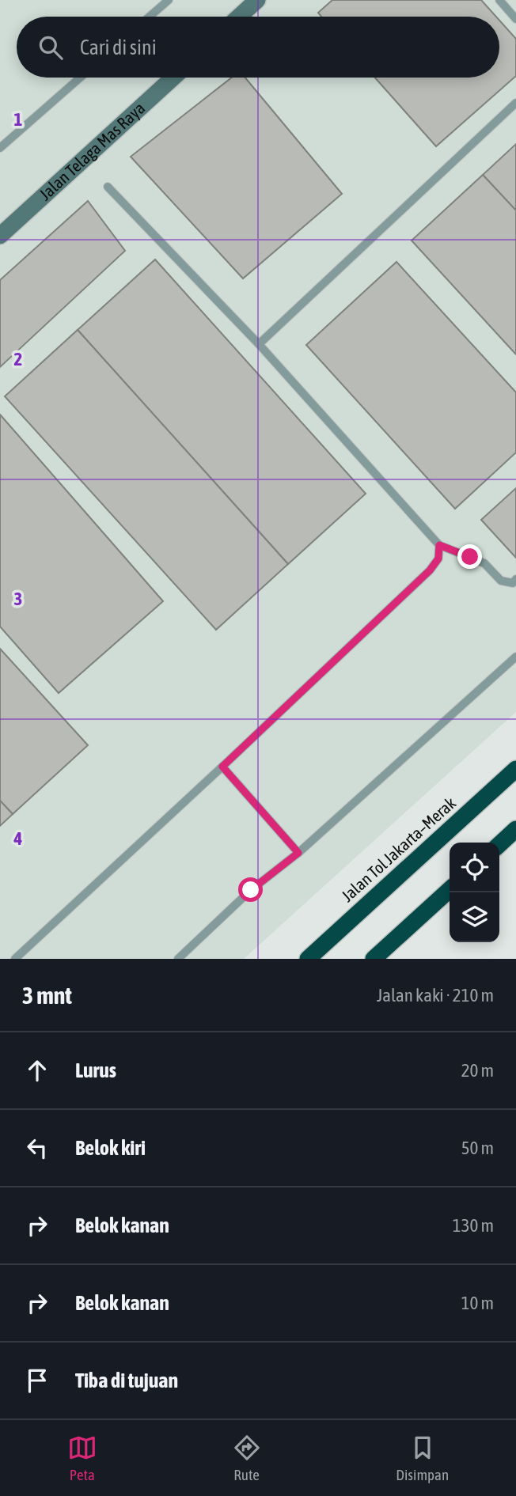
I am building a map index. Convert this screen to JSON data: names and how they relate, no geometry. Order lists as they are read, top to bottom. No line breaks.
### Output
{"streets":{"highway":["Jalan Tol Jakarta–Merak"],"main road":["Jalan Telaga Mas Raya"]},"page":{"search":"Cari di sini","heading":["3 mnt","Jalan kaki · 210 m"],"list":[["Lurus","20 m"],["Belok kiri","50 m"],["Belok kanan","130 m"],["Belok kanan","10 m"],"Tiba di tujuan"],"nav":["Peta","Rute","Disimpan"]},"grid":{"rows":["1","2","3","4"]}}
